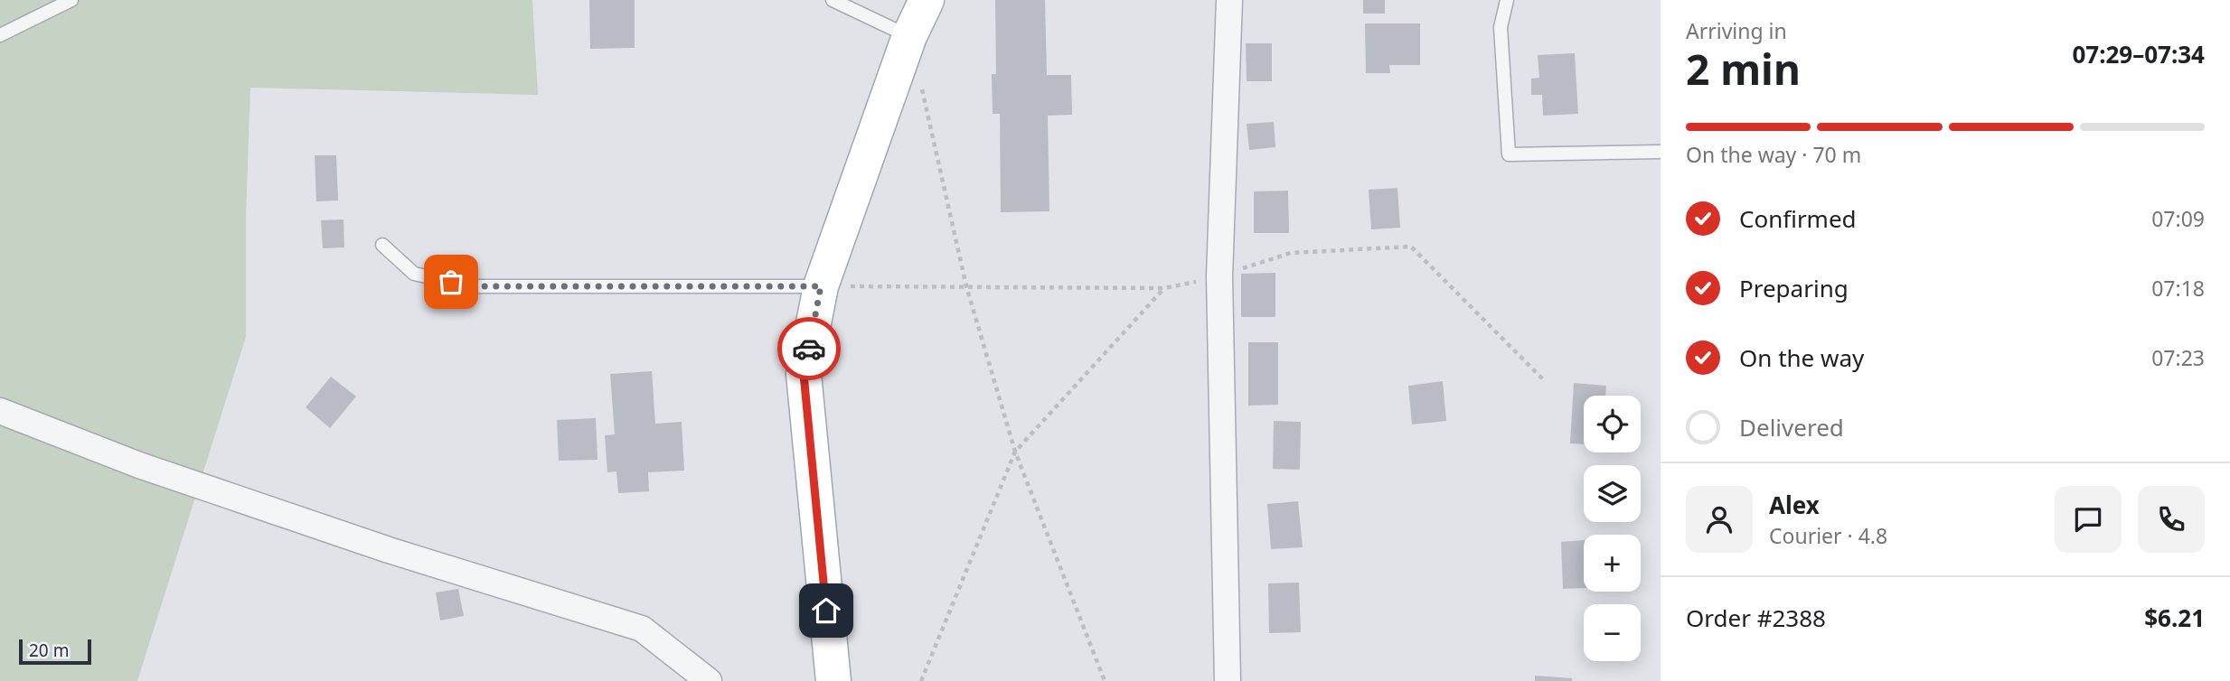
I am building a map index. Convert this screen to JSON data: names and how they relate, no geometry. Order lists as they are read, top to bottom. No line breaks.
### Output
{"scale_bar":"20 m","page":{"heading":["2 min","Arriving in","07:29–07:34"],"panel":["Alex","Courier · 4.8","Order #2388","$6.21"],"bar":"On the way · 70 m","list":[["Confirmed","07:09"],["Preparing","07:18"],["On the way","07:23"],"Delivered"],"map_buttons":["+","−"],"scale":"20 m"}}
